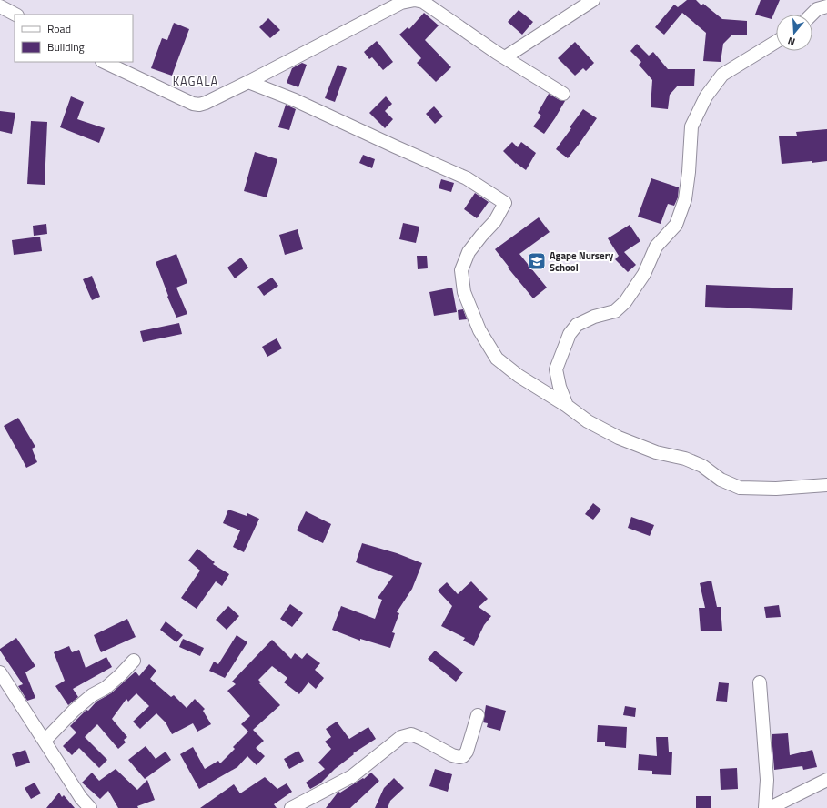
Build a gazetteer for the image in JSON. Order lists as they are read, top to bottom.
{
  "districts": ["KAGALA"],
  "places": {
    "school or university": ["Agape Nursery School"]
  },
  "legend": ["Road", "Building"],
  "north": "bottom"
}
